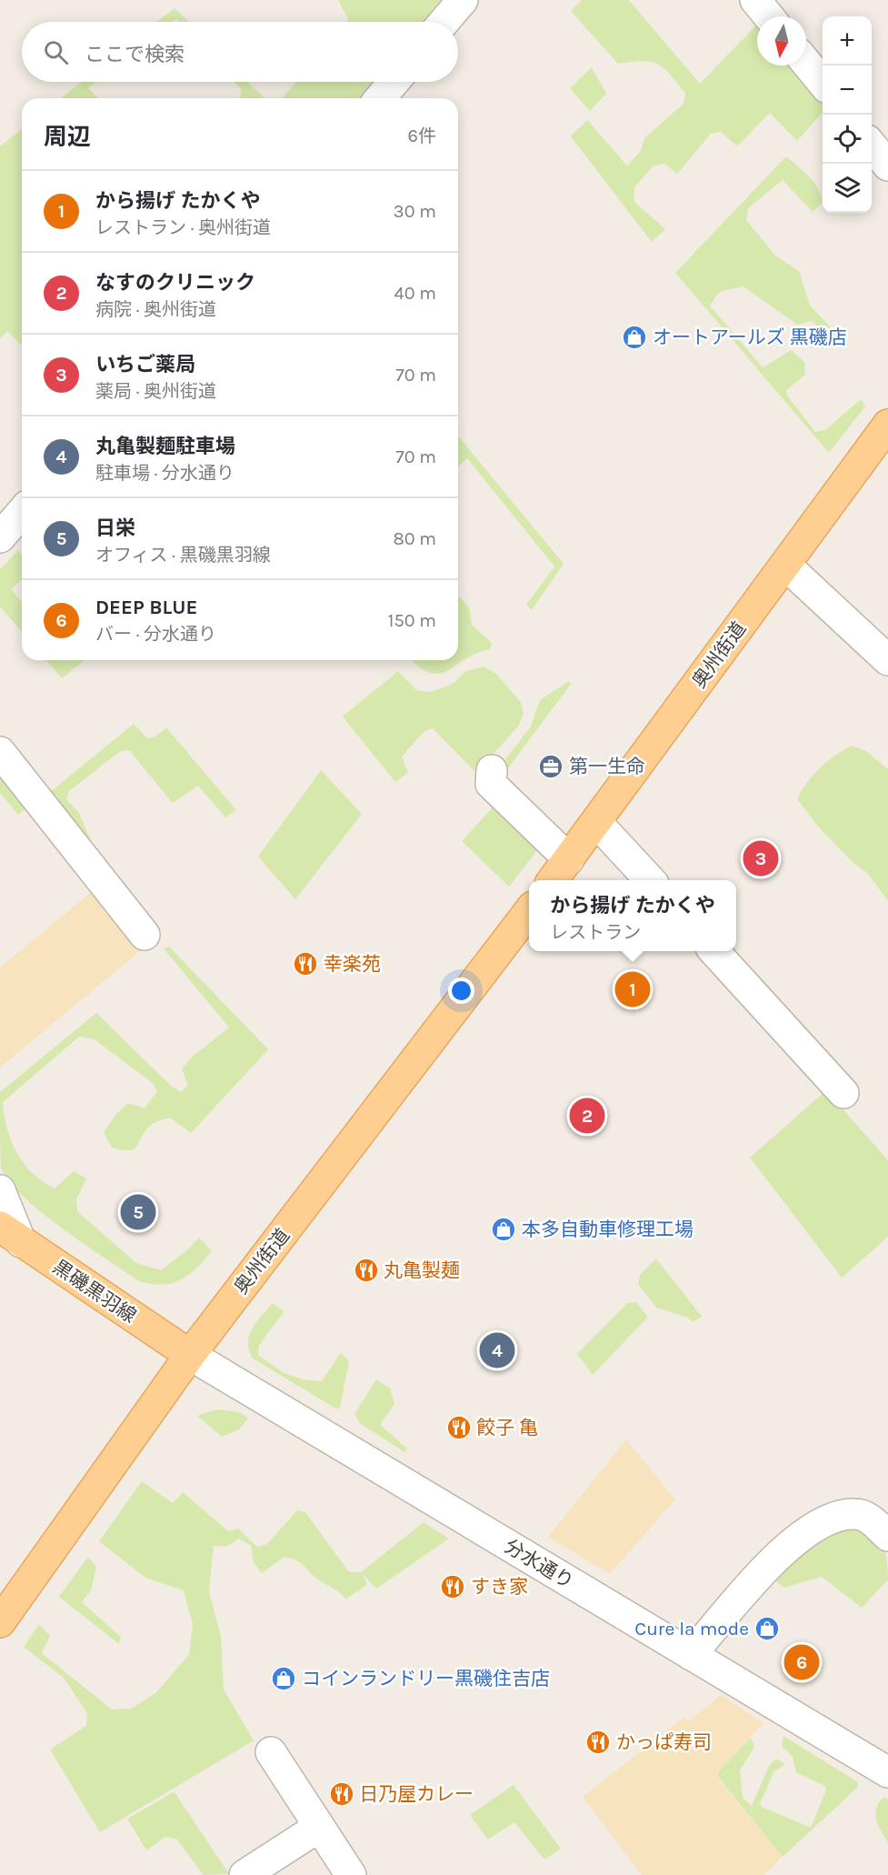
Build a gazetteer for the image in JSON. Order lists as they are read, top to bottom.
{
  "streets": {
    "main road": ["奥州街道", "黒磯黒羽線"],
    "street": ["分水通り"]
  },
  "crossings": [
    ["奥州街道", "黒磯黒羽線"],
    ["奥州街道", "分水通り"],
    ["黒磯黒羽線", "分水通り"]
  ],
  "places": {
    "shop": [
      "オートアールズ 黒磯店",
      "本多自動車修理工場",
      "Cure la mode",
      "コインランドリー黒磯住吉店"
    ],
    "office": ["第一生命"],
    "restaurant": [
      "幸楽苑",
      "丸亀製麺",
      "餃子 亀",
      "すき家",
      "かっぱ寿司",
      "日乃屋カレー"
    ]
  },
  "north": "bottom",
  "page": {
    "map_buttons": ["+", "−"],
    "search": "ここで検索",
    "heading": ["周辺", "6件"],
    "list": [
      {
        "mark": "1",
        "name": "から揚げ たかくや",
        "note": "レストラン · 奥州街道",
        "value": "30 m"
      },
      {
        "mark": "2",
        "name": "なすのクリニック",
        "note": "病院 · 奥州街道",
        "value": "40 m"
      },
      {
        "mark": "3",
        "name": "いちご薬局",
        "note": "薬局 · 奥州街道",
        "value": "70 m"
      },
      {
        "mark": "4",
        "name": "丸亀製麺駐車場",
        "note": "駐車場 · 分水通り",
        "value": "70 m"
      },
      {
        "mark": "5",
        "name": "日栄",
        "note": "オフィス · 黒磯黒羽線",
        "value": "80 m"
      },
      {
        "mark": "6",
        "name": "DEEP BLUE",
        "note": "バー · 分水通り",
        "value": "150 m"
      }
    ],
    "pins": [
      "3",
      "1",
      "2",
      "5",
      "4",
      "6"
    ],
    "popup": ["から揚げ たかくや", "レストラン"]
  }
}
